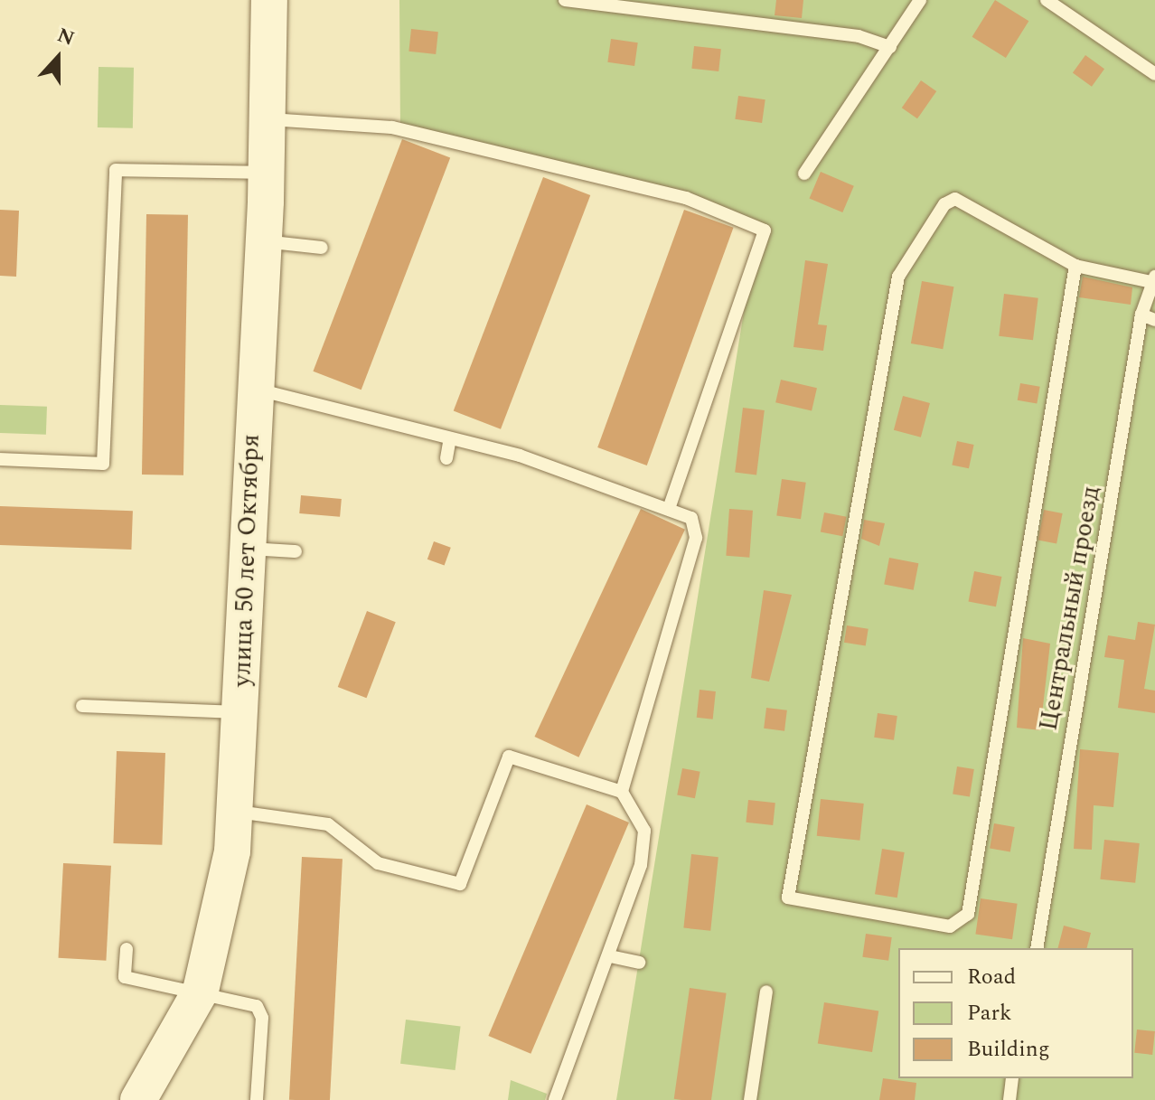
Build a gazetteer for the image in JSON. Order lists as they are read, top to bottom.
{
  "streets": {
    "street": ["улица 50 лет Октября"],
    "lane": ["Центральный проезд"]
  },
  "legend": ["Road", "Park", "Building"],
  "north": "top"
}
